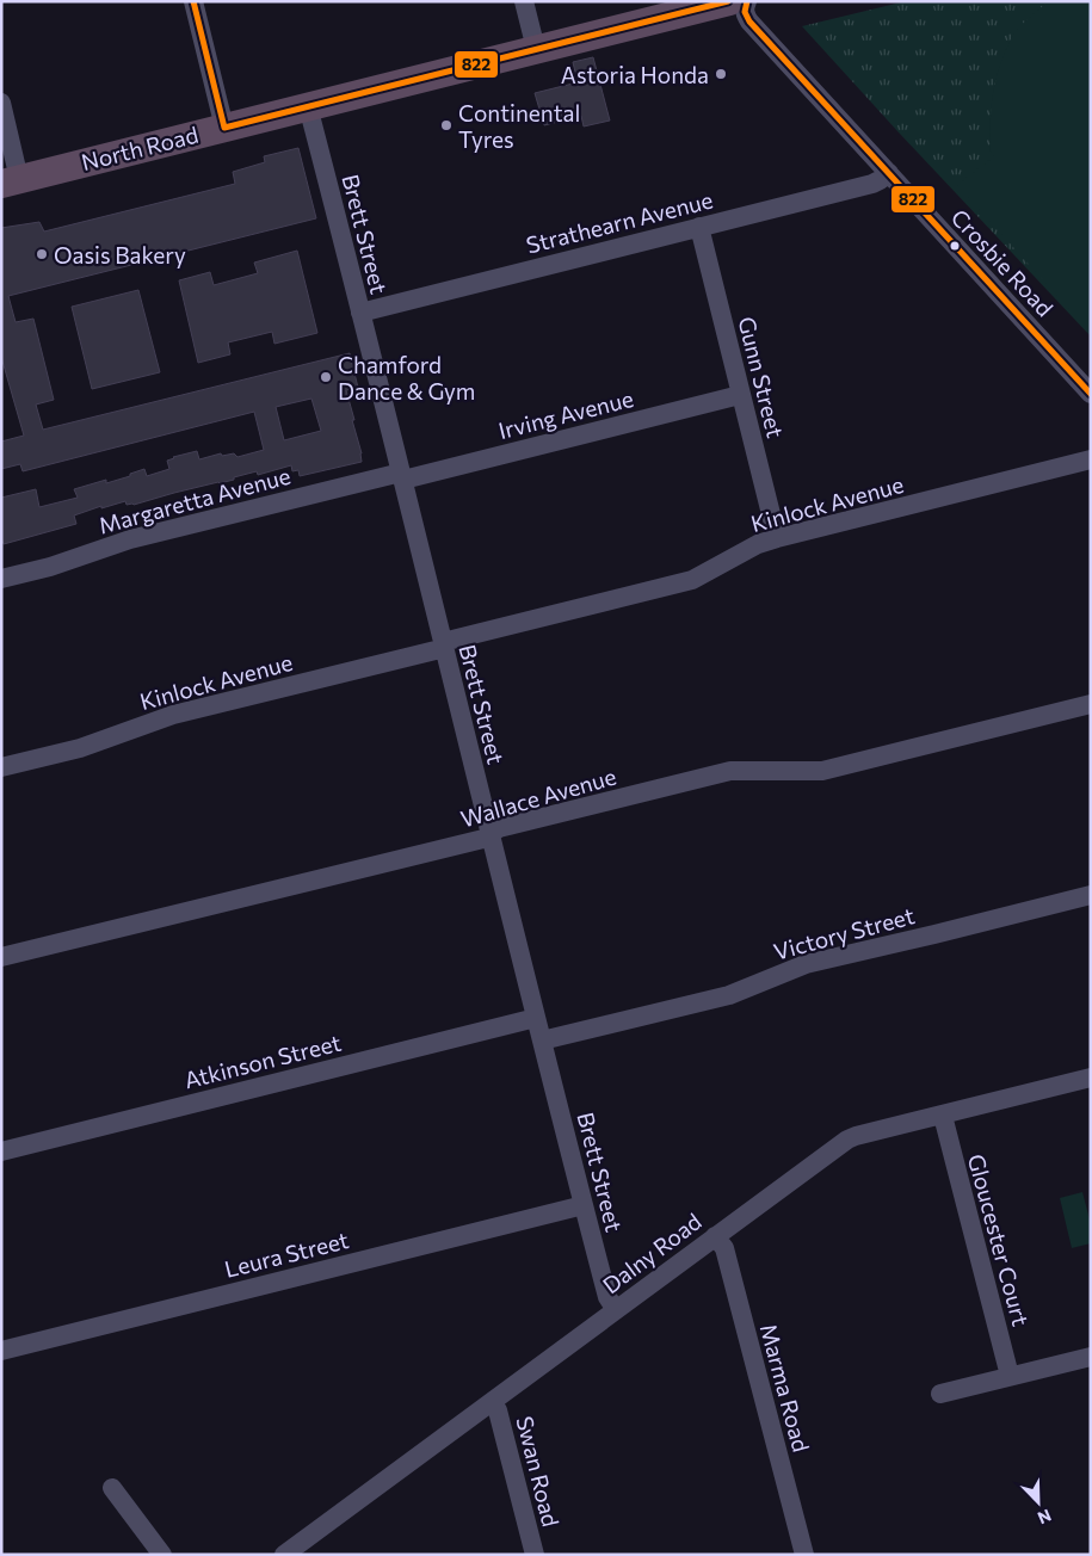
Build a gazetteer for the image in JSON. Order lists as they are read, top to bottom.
{
  "streets": {
    "highway": ["North Road"],
    "street": [
      "Strathearn Avenue",
      "Brett Street",
      "Crosbie Road",
      "Gunn Street",
      "Irving Avenue",
      "Margaretta Avenue",
      "Kinlock Avenue",
      "Wallace Avenue",
      "Victory Street",
      "Atkinson Street",
      "Gloucester Court",
      "Dalny Road",
      "Leura Street",
      "Marma Road",
      "Swan Road"
    ]
  },
  "crossings": [
    ["North Road", "Brett Street"],
    ["Strathearn Avenue", "Brett Street"],
    ["Strathearn Avenue", "Crosbie Road"],
    ["Strathearn Avenue", "Gunn Street"],
    ["Brett Street", "Irving Avenue"],
    ["Brett Street", "Margaretta Avenue"],
    ["Brett Street", "Kinlock Avenue"],
    ["Brett Street", "Wallace Avenue"],
    ["Brett Street", "Victory Street"],
    ["Brett Street", "Atkinson Street"],
    ["Brett Street", "Dalny Road"],
    ["Brett Street", "Leura Street"],
    ["Gunn Street", "Irving Avenue"],
    ["Gunn Street", "Kinlock Avenue"],
    ["Irving Avenue", "Margaretta Avenue"],
    ["Gloucester Court", "Dalny Road"],
    ["Dalny Road", "Marma Road"],
    ["Dalny Road", "Swan Road"]
  ],
  "places": [
    "Astoria Honda",
    "Continental Tyres",
    "Oasis Bakery",
    "Chamford Dance & Gym"
  ],
  "lines": ["transit line 822"],
  "north": "bottom right"
}
